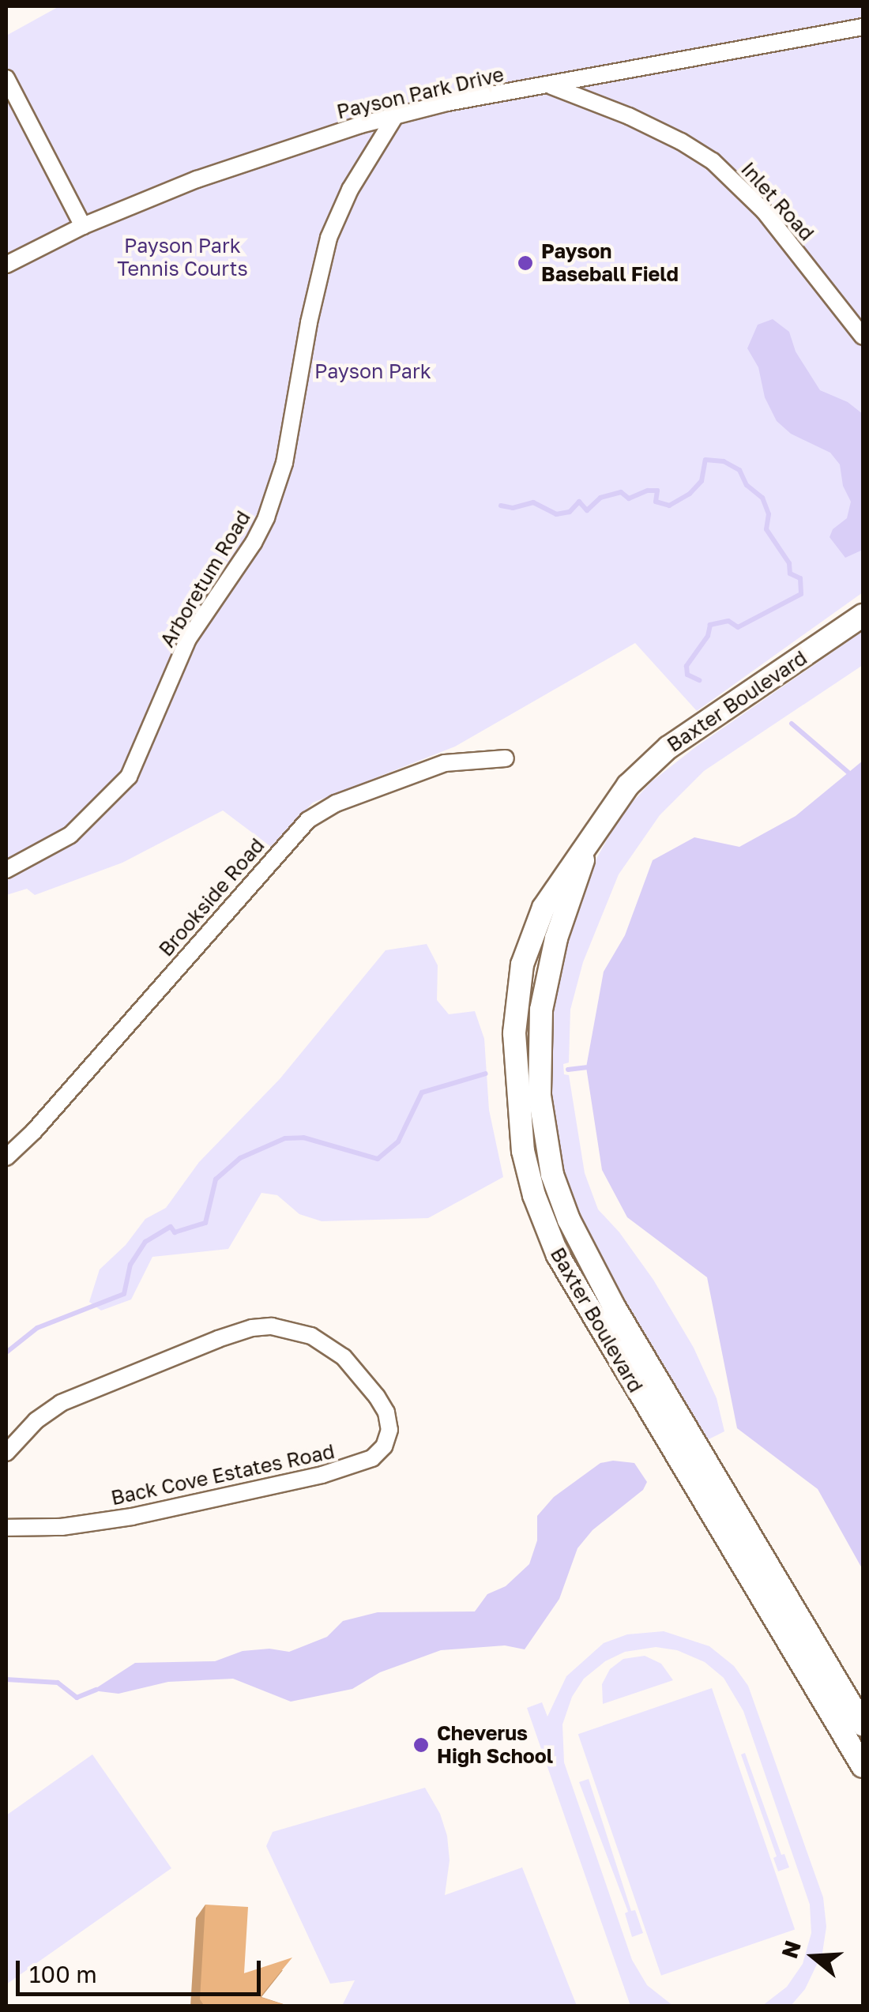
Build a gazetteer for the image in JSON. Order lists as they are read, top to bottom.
{
  "streets": {
    "street": [
      "Payson Park Drive",
      "Inlet Road",
      "Arboretum Road",
      "Baxter Boulevard",
      "Brookside Road",
      "Back Cove Estates Road"
    ]
  },
  "crossings": [
    ["Payson Park Drive", "Inlet Road"],
    ["Payson Park Drive", "Arboretum Road"]
  ],
  "parks": ["Payson Park Tennis Courts", "Payson Park"],
  "places": ["Payson Baseball Field", "Cheverus High School"],
  "scale_bar": "100 m",
  "north": "left"
}
